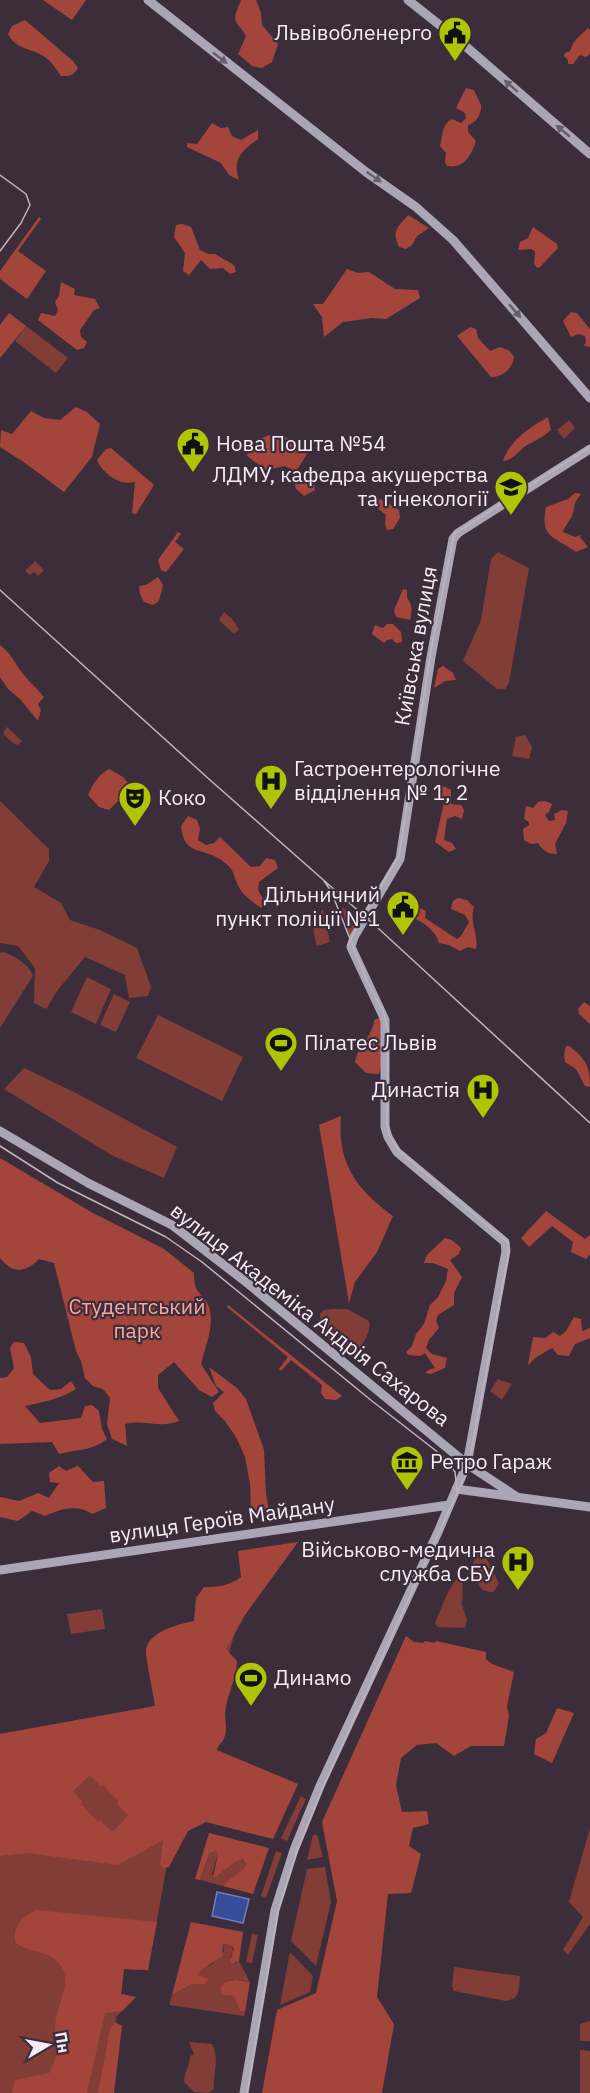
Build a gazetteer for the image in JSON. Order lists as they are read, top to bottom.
{
  "streets": {
    "main road": ["Київська вулиця", "вулиця Академіка Андрія Сахарова", "вулиця Героїв Майдану"]
  },
  "crossings": [
    ["Київська вулиця", "вулиця Академіка Андрія Сахарова"]
  ],
  "parks": ["Студентський парк"],
  "places": {
    "public building": ["Львівобленерго", "Нова Пошта №54", "Дільничний пункт поліції №1"],
    "school or university": ["ЛДМУ, кафедра акушерства та гінекології"],
    "hospital": ["Гастроентерологічне відділення № 1, 2", "Династія", "Військово-медична служба СБУ"],
    "theatre": ["Коко"],
    "sports": ["Пілатес Львів", "Динамо"],
    "museum": ["Ретро Гараж"]
  },
  "north": "right"
}
